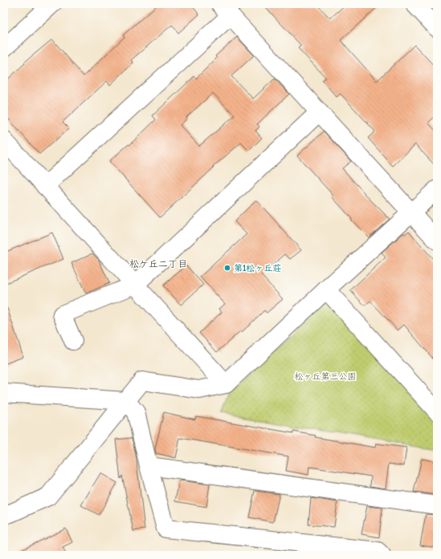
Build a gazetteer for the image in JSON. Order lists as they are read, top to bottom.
{
  "districts": ["松ケ丘二丁目"],
  "parks": ["松ヶ丘第三公園"],
  "places": ["第1松ヶ丘荘"]
}
